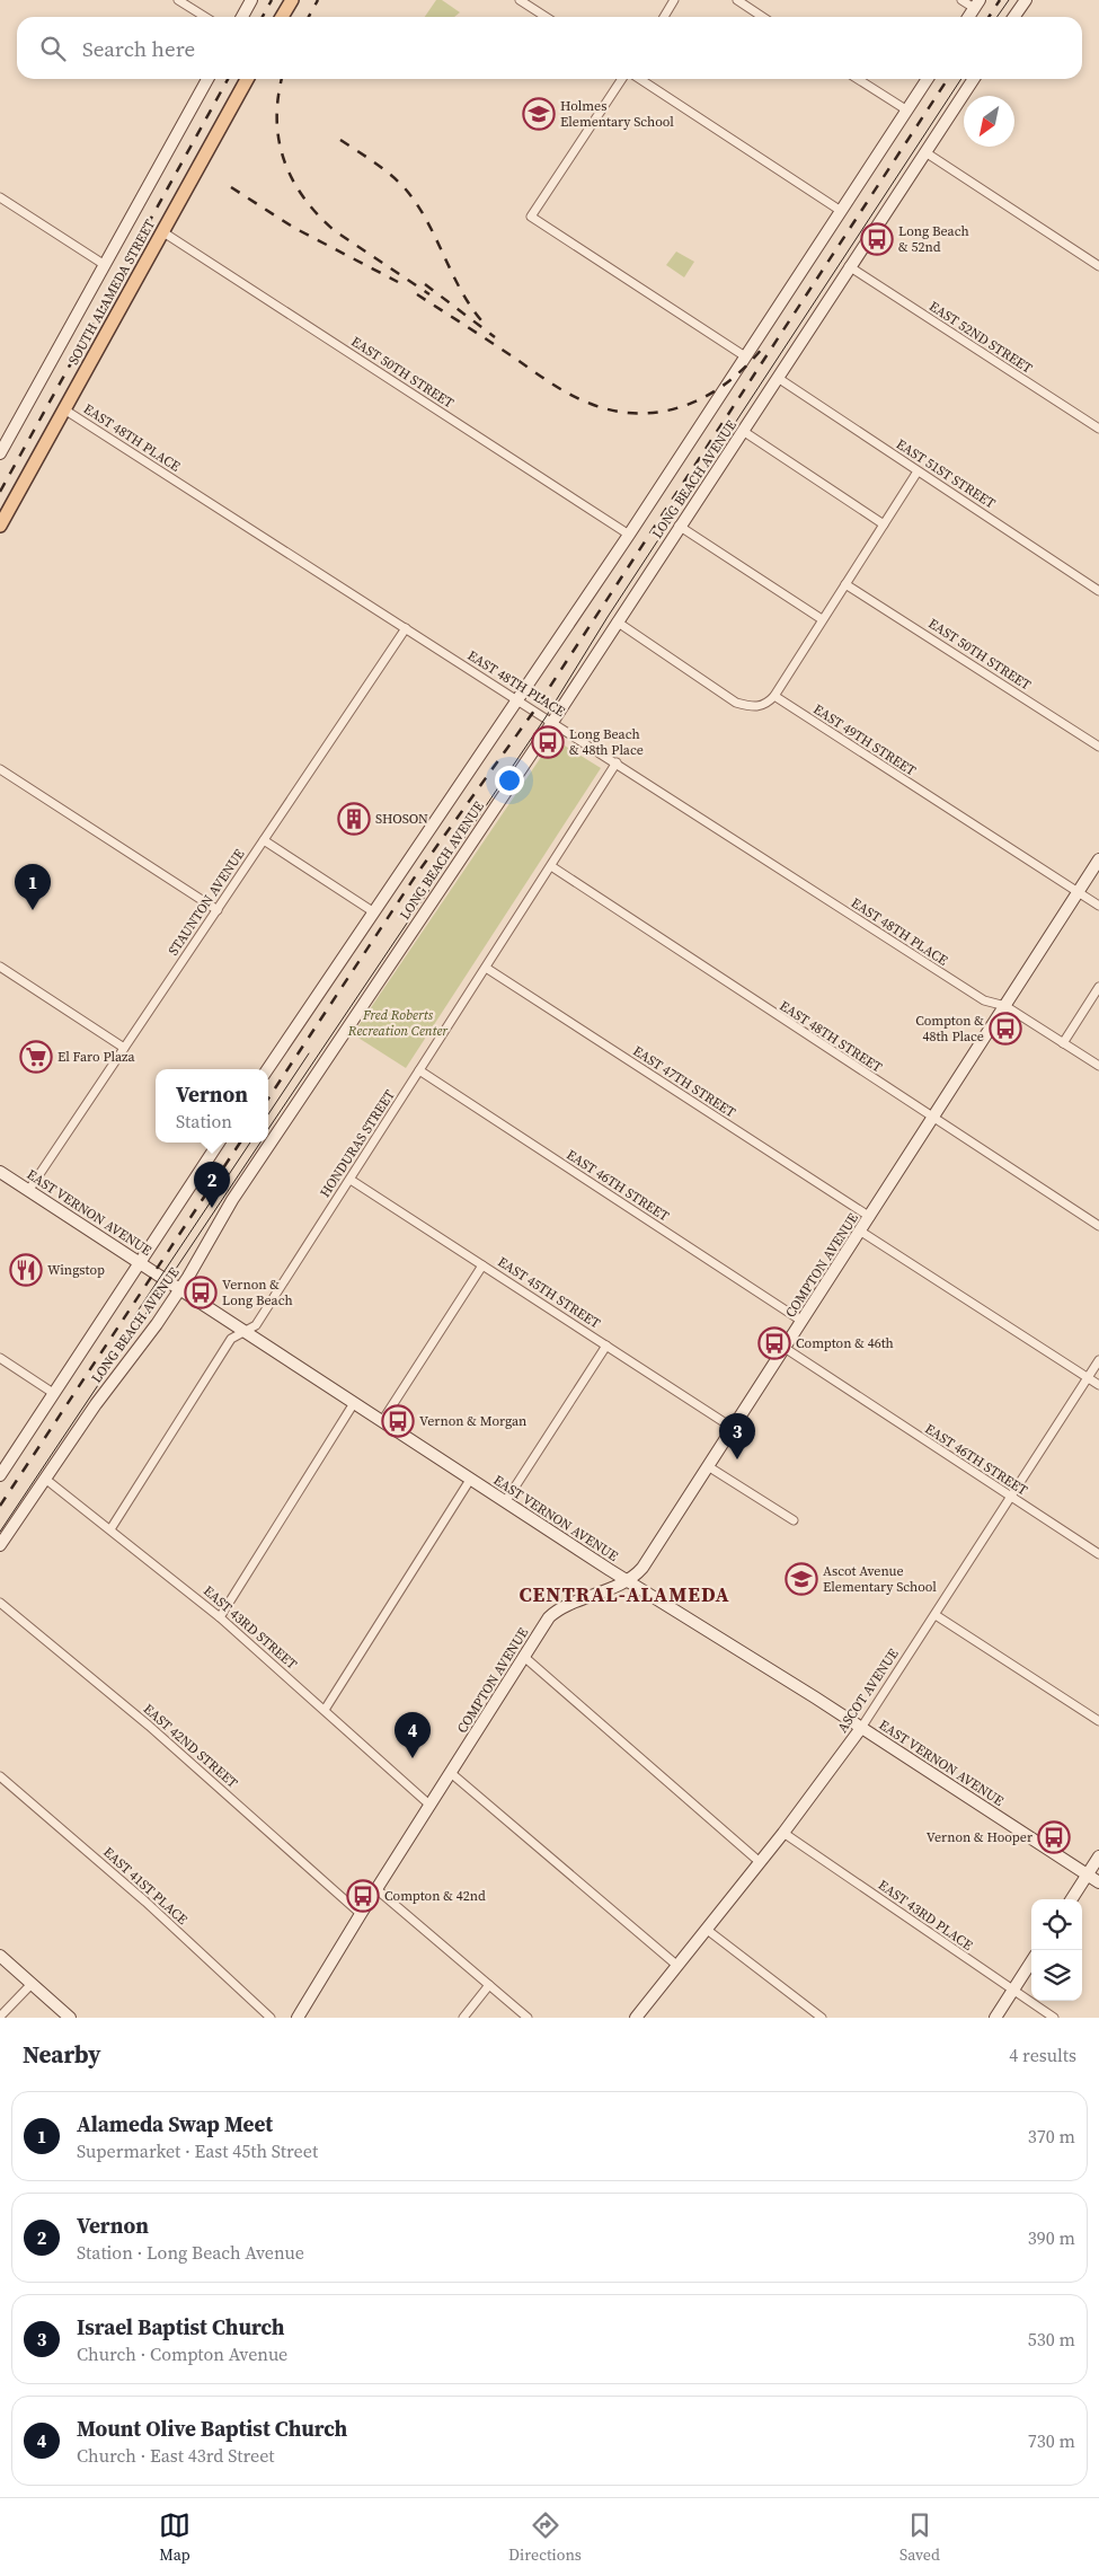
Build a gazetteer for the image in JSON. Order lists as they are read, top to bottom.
{
  "streets": {
    "main road": ["SOUTH ALAMEDA STREET"],
    "street": [
      "EAST 52ND STREET",
      "EAST 50TH STREET",
      "EAST 48TH PLACE",
      "EAST 51ST STREET",
      "LONG BEACH AVENUE",
      "EAST 49TH STREET",
      "STAUNTON AVENUE",
      "EAST 48TH STREET",
      "EAST 47TH STREET",
      "HONDURAS STREET",
      "EAST 46TH STREET",
      "EAST VERNON AVENUE",
      "COMPTON AVENUE",
      "EAST 45TH STREET",
      "EAST 43RD STREET",
      "ASCOT AVENUE",
      "EAST 42ND STREET",
      "EAST 41ST PLACE",
      "EAST 43RD PLACE"
    ]
  },
  "crossings": [
    ["SOUTH ALAMEDA STREET", "EAST 50TH STREET"],
    ["SOUTH ALAMEDA STREET", "EAST 48TH PLACE"],
    ["EAST 52ND STREET", "LONG BEACH AVENUE"],
    ["EAST 50TH STREET", "LONG BEACH AVENUE"],
    ["EAST 48TH PLACE", "LONG BEACH AVENUE"],
    ["EAST 48TH PLACE", "STAUNTON AVENUE"],
    ["EAST 48TH PLACE", "HONDURAS STREET"],
    ["EAST 48TH PLACE", "COMPTON AVENUE"],
    ["EAST 51ST STREET", "LONG BEACH AVENUE"],
    ["LONG BEACH AVENUE", "EAST VERNON AVENUE"],
    ["LONG BEACH AVENUE", "EAST 43RD STREET"],
    ["EAST 49TH STREET", "COMPTON AVENUE"],
    ["STAUNTON AVENUE", "EAST VERNON AVENUE"],
    ["EAST 48TH STREET", "HONDURAS STREET"],
    ["EAST 48TH STREET", "COMPTON AVENUE"],
    ["EAST 47TH STREET", "HONDURAS STREET"],
    ["EAST 47TH STREET", "COMPTON AVENUE"],
    ["HONDURAS STREET", "EAST 46TH STREET"],
    ["HONDURAS STREET", "EAST VERNON AVENUE"],
    ["HONDURAS STREET", "EAST 45TH STREET"],
    ["HONDURAS STREET", "EAST 43RD STREET"],
    ["EAST 46TH STREET", "COMPTON AVENUE"],
    ["EAST 46TH STREET", "ASCOT AVENUE"],
    ["EAST VERNON AVENUE", "COMPTON AVENUE"],
    ["EAST VERNON AVENUE", "ASCOT AVENUE"],
    ["COMPTON AVENUE", "EAST 45TH STREET"],
    ["COMPTON AVENUE", "EAST 43RD STREET"],
    ["COMPTON AVENUE", "EAST 42ND STREET"],
    ["ASCOT AVENUE", "EAST 43RD PLACE"]
  ],
  "districts": ["CENTRAL-ALAMEDA"],
  "parks": ["Fred Roberts Recreation Center"],
  "places": {
    "school or university": ["Holmes Elementary School", "Ascot Avenue Elementary School"],
    "bus stop": [
      "Long Beach & 52nd",
      "Long Beach & 48th Place",
      "Compton & 48th Place",
      "Vernon & Long Beach",
      "Compton & 46th",
      "Vernon & Morgan",
      "Vernon & Hooper",
      "Compton & 42nd"
    ],
    "building": ["SHOSON"],
    "supermarket": ["El Faro Plaza"],
    "restaurant": ["Wingstop"]
  },
  "north": "bottom left",
  "page": {
    "search": "Search here",
    "pins": [
      "1",
      "2",
      "3",
      "4"
    ],
    "popup": ["Vernon", "Station"],
    "heading": ["Nearby", "4 results"],
    "list": [
      {
        "mark": "1",
        "name": "Alameda Swap Meet",
        "note": "Supermarket · East 45th Street",
        "value": "370 m"
      },
      {
        "mark": "2",
        "name": "Vernon",
        "note": "Station · Long Beach Avenue",
        "value": "390 m"
      },
      {
        "mark": "3",
        "name": "Israel Baptist Church",
        "note": "Church · Compton Avenue",
        "value": "530 m"
      },
      {
        "mark": "4",
        "name": "Mount Olive Baptist Church",
        "note": "Church · East 43rd Street",
        "value": "730 m"
      }
    ],
    "nav": ["Map", "Directions", "Saved"]
  }
}
